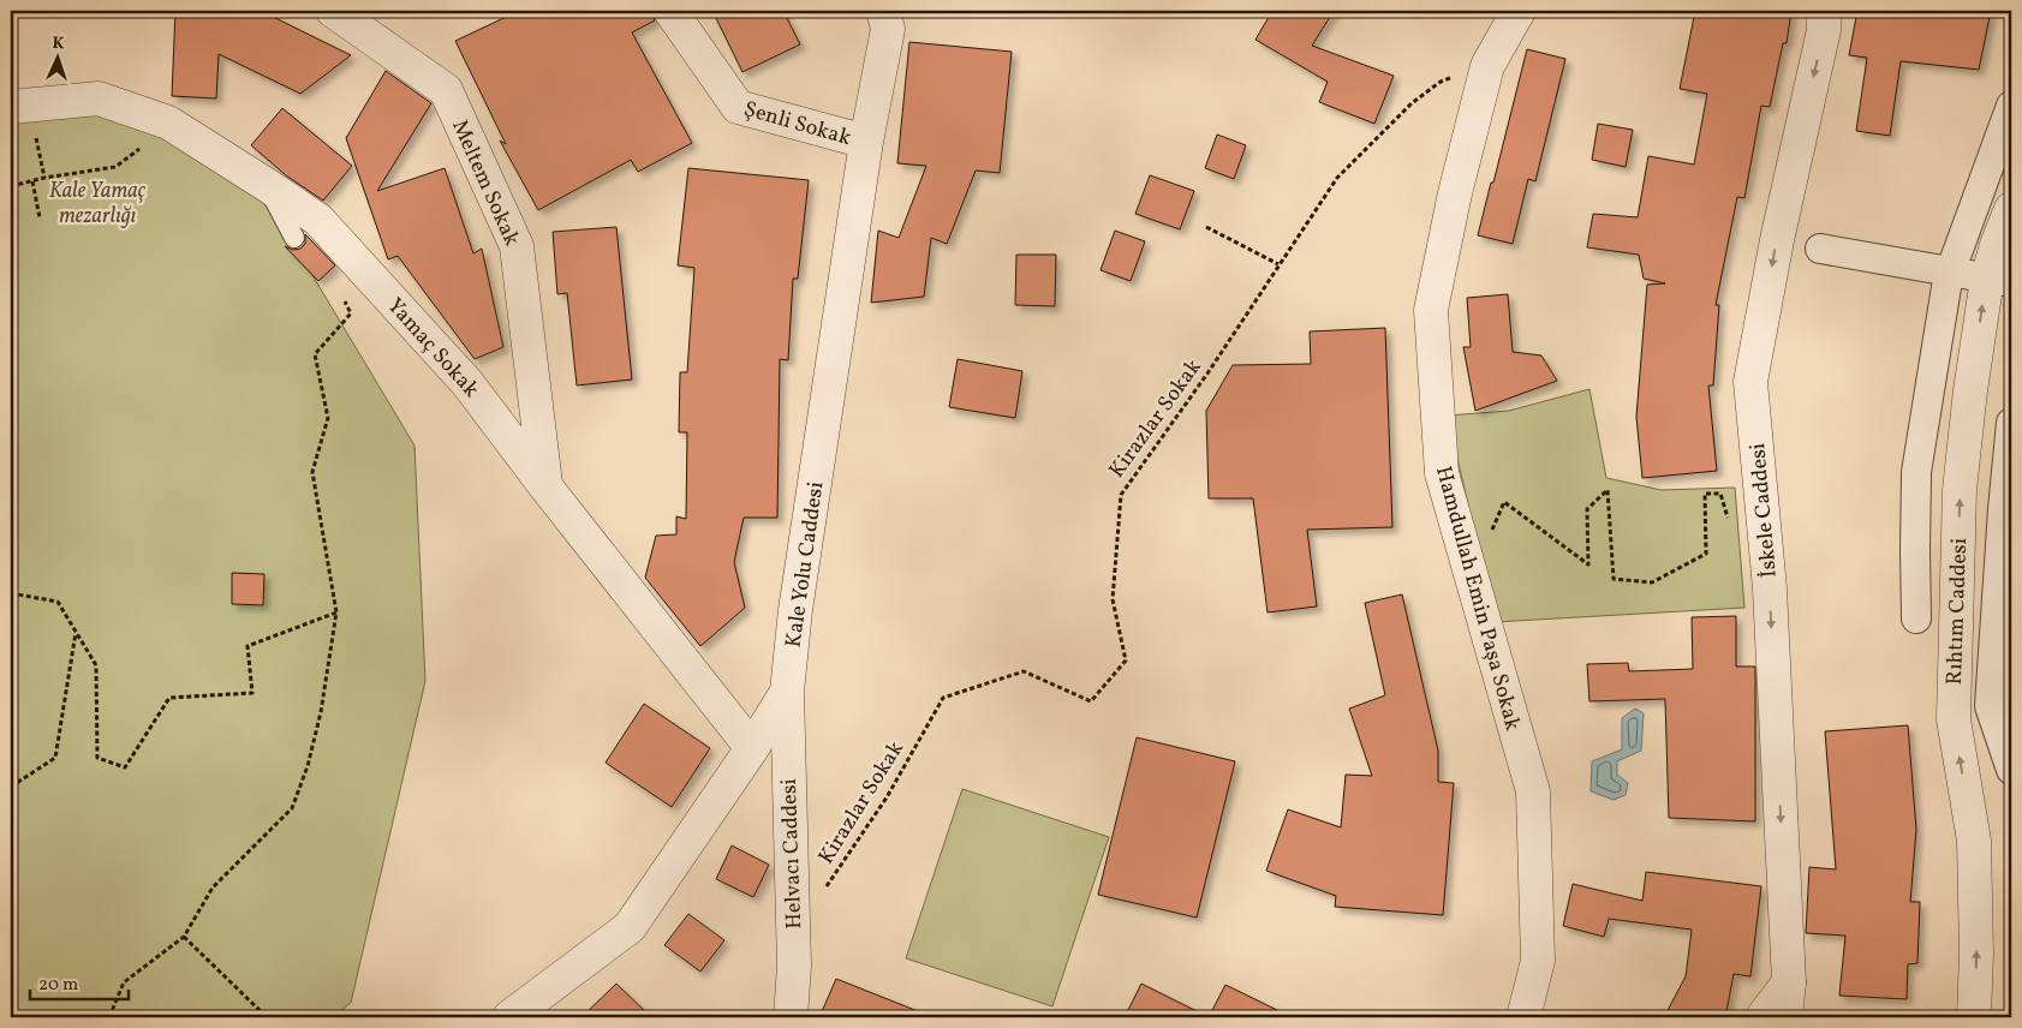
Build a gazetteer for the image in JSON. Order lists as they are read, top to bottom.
{
  "streets": {
    "street": [
      "Şenli Sokak",
      "Meltem Sokak",
      "Yamaç Sokak",
      "İskele Caddesi",
      "Kale Yolu Caddesi",
      "Hamdullah Emin Paşa Sokak",
      "Rıhtım Caddesi",
      "Helvacı Caddesi"
    ],
    "path": ["Kirazlar Sokak"]
  },
  "crossings": [
    ["Şenli Sokak", "Kale Yolu Caddesi"],
    ["Meltem Sokak", "Yamaç Sokak"],
    ["Yamaç Sokak", "Kale Yolu Caddesi"],
    ["Kirazlar Sokak", "Hamdullah Emin Paşa Sokak"],
    ["Kale Yolu Caddesi", "Helvacı Caddesi"]
  ],
  "parks": ["Kale Yamaç mezarlığı"],
  "scale_bar": "20 m",
  "north": "top"
}
